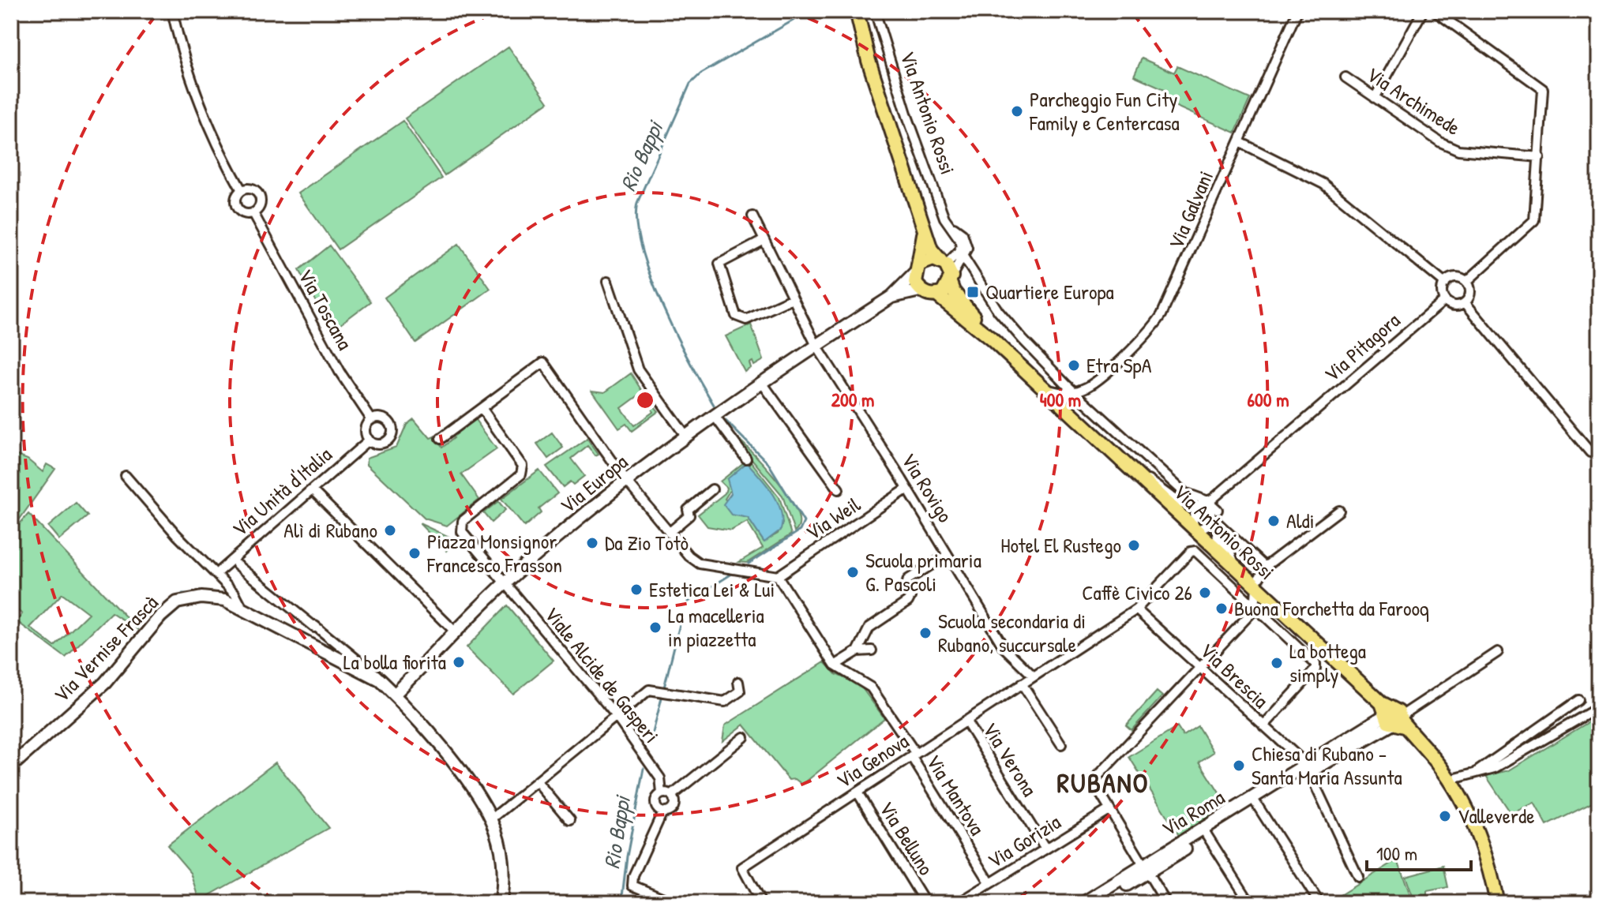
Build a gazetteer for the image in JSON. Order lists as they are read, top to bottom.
{
  "streets": {
    "main road": ["Via Antonio Rossi"],
    "street": [
      "Via Archimede",
      "Via Galvani",
      "Via Toscana",
      "Via Pitagora",
      "Via Europa",
      "Via Rovigo",
      "Via Unità d'Italia",
      "Via Weil",
      "Via Vernise Frascà",
      "Viale Alcide de Gasperi",
      "Via Brescia",
      "Via Verona",
      "Via Genova",
      "Via Mantova",
      "Via Roma",
      "Via Belluno",
      "Via Gorizia"
    ]
  },
  "crossings": [
    ["Via Antonio Rossi", "Via Galvani"],
    ["Via Antonio Rossi", "Via Pitagora"],
    ["Via Antonio Rossi", "Via Europa"],
    ["Via Antonio Rossi", "Via Brescia"],
    ["Via Antonio Rossi", "Via Genova"],
    ["Via Antonio Rossi", "Via Roma"],
    ["Via Toscana", "Via Unità d'Italia"],
    ["Via Europa", "Via Rovigo"],
    ["Via Europa", "Via Vernise Frascà"],
    ["Via Europa", "Viale Alcide de Gasperi"],
    ["Via Rovigo", "Via Weil"],
    ["Via Rovigo", "Via Genova"],
    ["Via Brescia", "Via Genova"],
    ["Via Brescia", "Via Roma"],
    ["Via Verona", "Via Genova"],
    ["Via Verona", "Via Gorizia"],
    ["Via Genova", "Via Mantova"],
    ["Via Genova", "Via Belluno"],
    ["Via Mantova", "Via Gorizia"]
  ],
  "districts": ["RUBANO"],
  "water": ["Rio Bappi"],
  "places": {
    "other": [
      "Parcheggio Fun City Family e Centercasa",
      "Etra SpA",
      "Aldi",
      "Alì di Rubano",
      "Da Zio Totò",
      "Hotel El Rustego",
      "Piazza Monsignor Francesco Frasson",
      "Scuola primaria G. Pascoli",
      "Estetica Lei & Lui",
      "Caffè Civico 26",
      "Buona Forchetta da Farooq",
      "La macelleria in piazzetta",
      "Scuola secondaria di Rubano, succursale",
      "La bolla fiorita",
      "La bottega simply",
      "Chiesa di Rubano - Santa Maria Assunta",
      "Valleverde"
    ],
    "transit": ["Quartiere Europa"]
  },
  "scale_bar": "100 m",
  "rings": ["200 m", "400 m", "600 m"]
}
